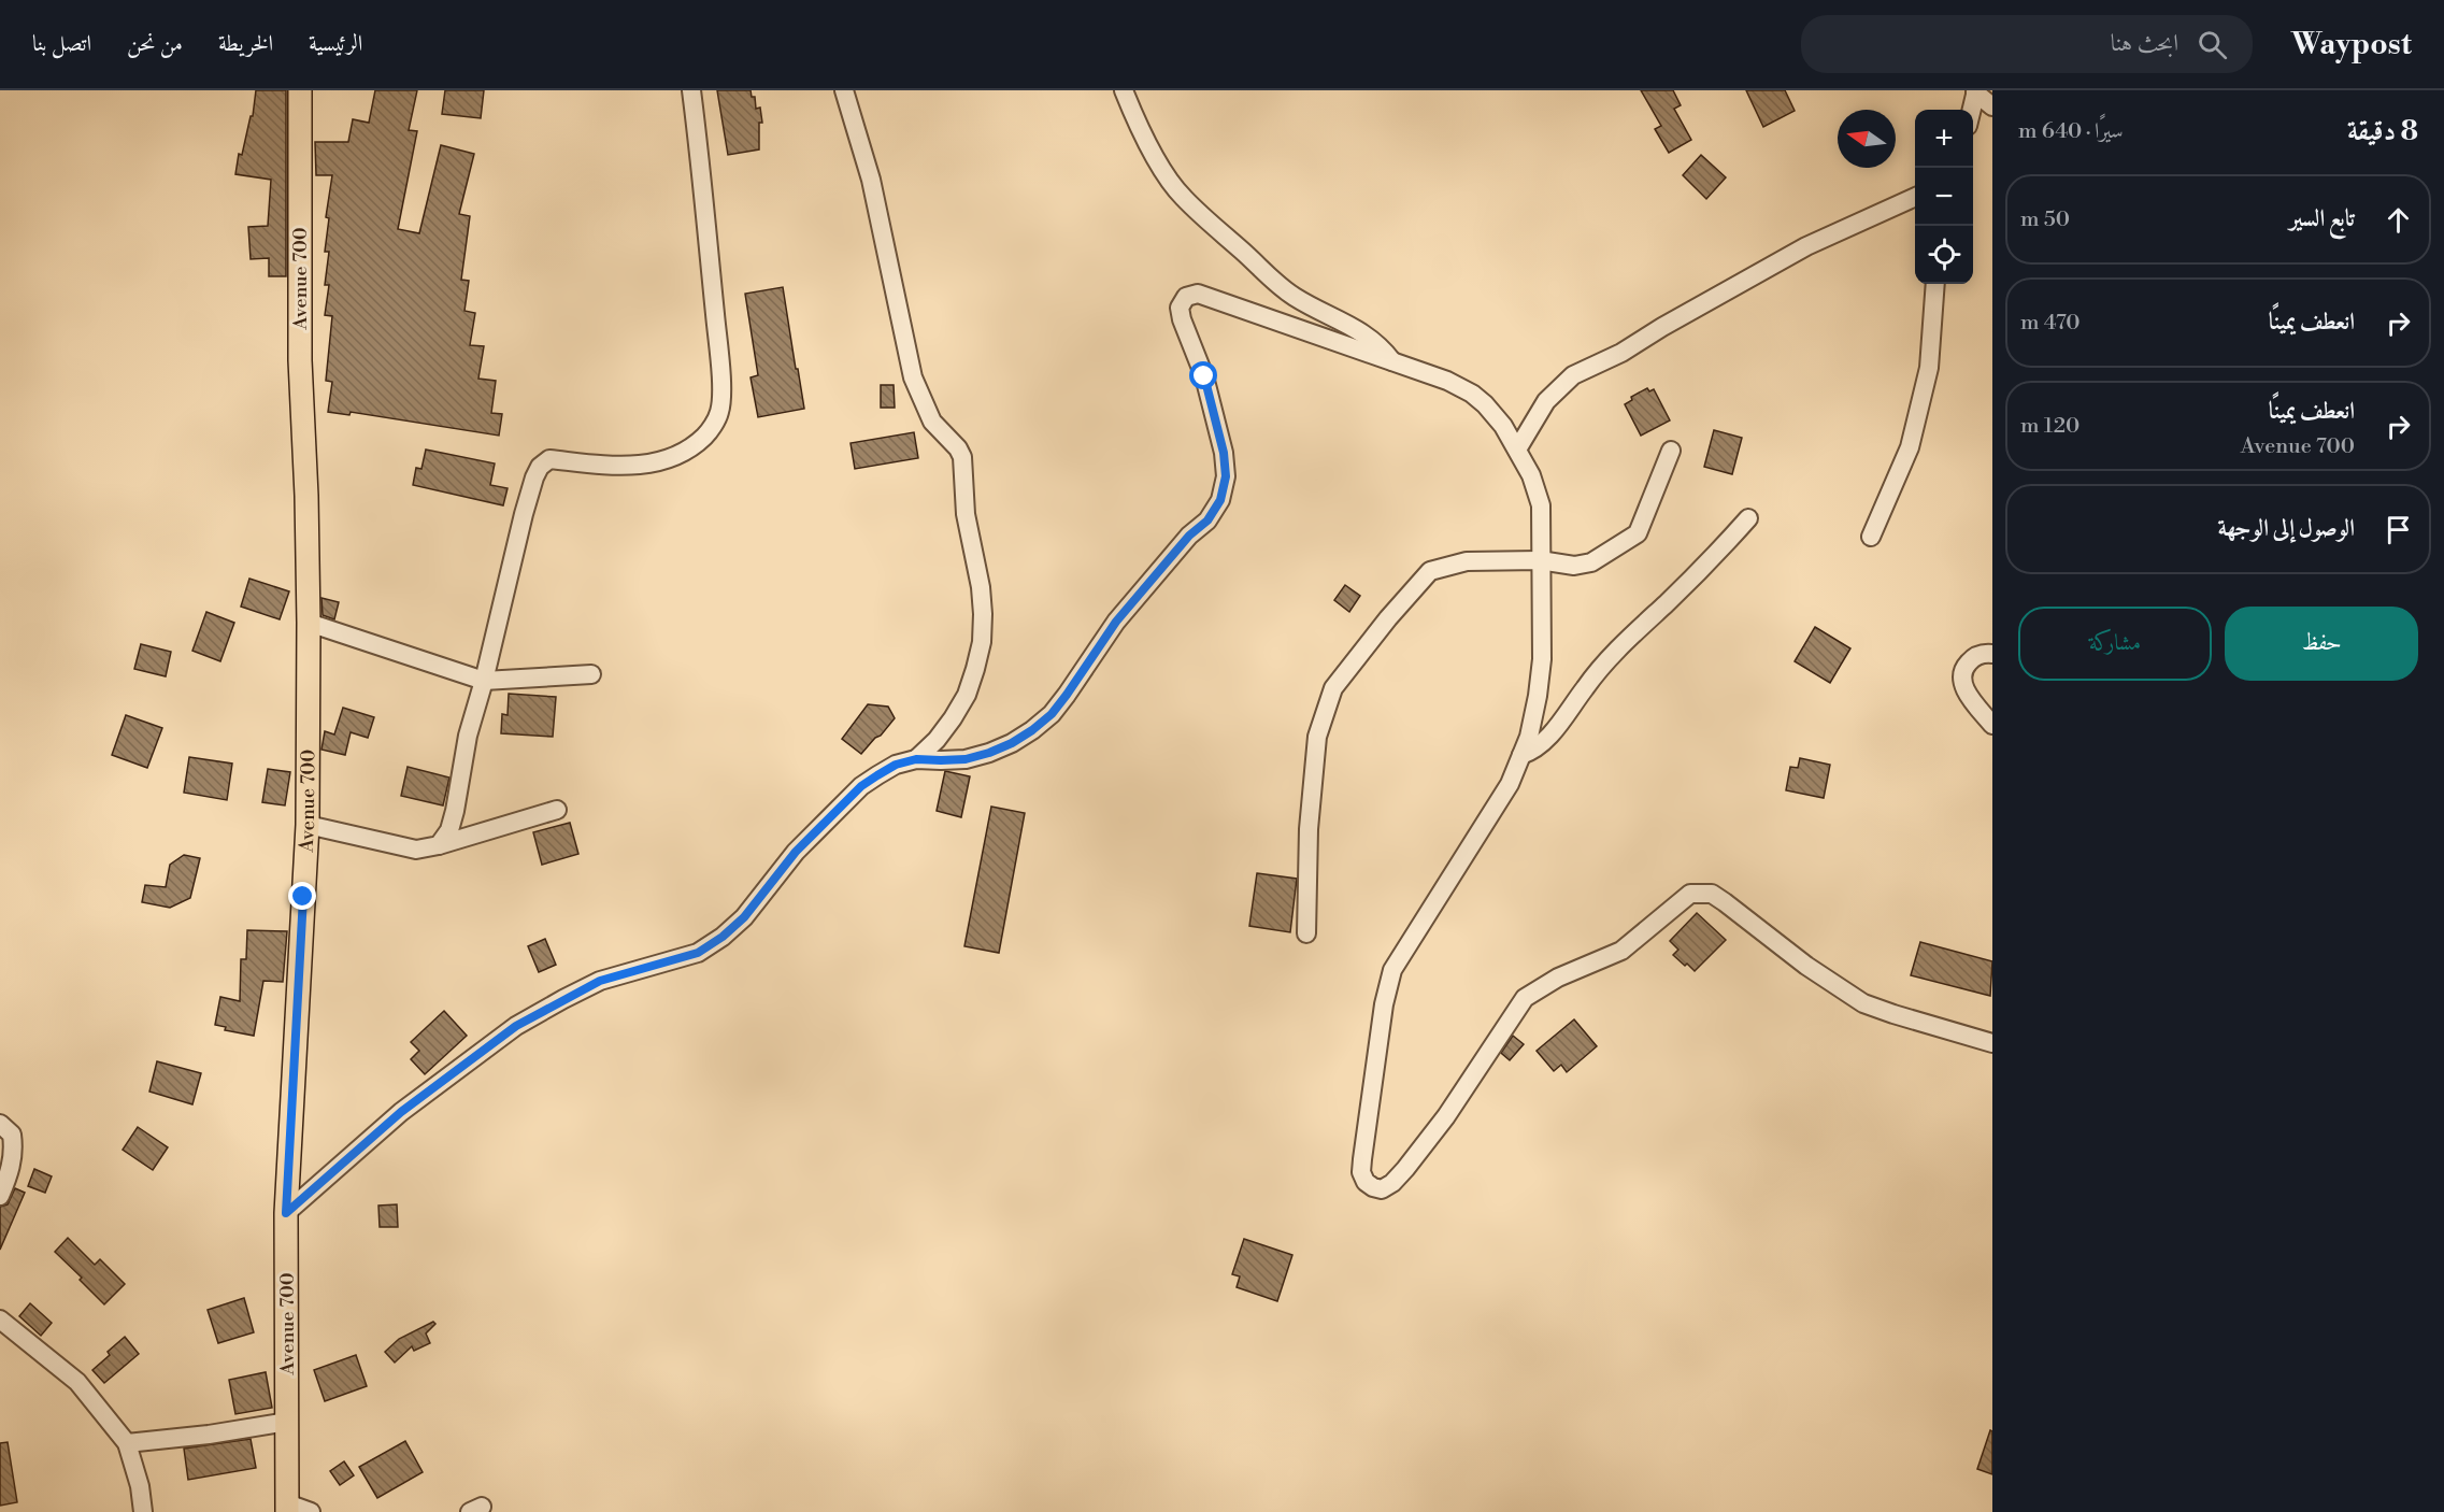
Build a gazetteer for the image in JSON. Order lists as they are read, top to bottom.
{
  "streets": {
    "main road": ["Avenue 700"]
  },
  "north": "left",
  "page": {
    "header": "Waypost",
    "search": "ابحث هنا",
    "nav": [
      "الرئيسية",
      "الخريطة",
      "من نحن",
      "اتصل بنا"
    ],
    "heading": ["8 دقيقة", "سيرًا · 640 m"],
    "map_buttons": ["+", "−"],
    "list": [
      ["تابع السير", "50 m"],
      ["انعطف يمينًا", "470 m"],
      ["انعطف يمينًا", "Avenue 700", "120 m"],
      "الوصول إلى الوجهة"
    ],
    "buttons": ["حفظ", "مشاركة"]
  }
}
